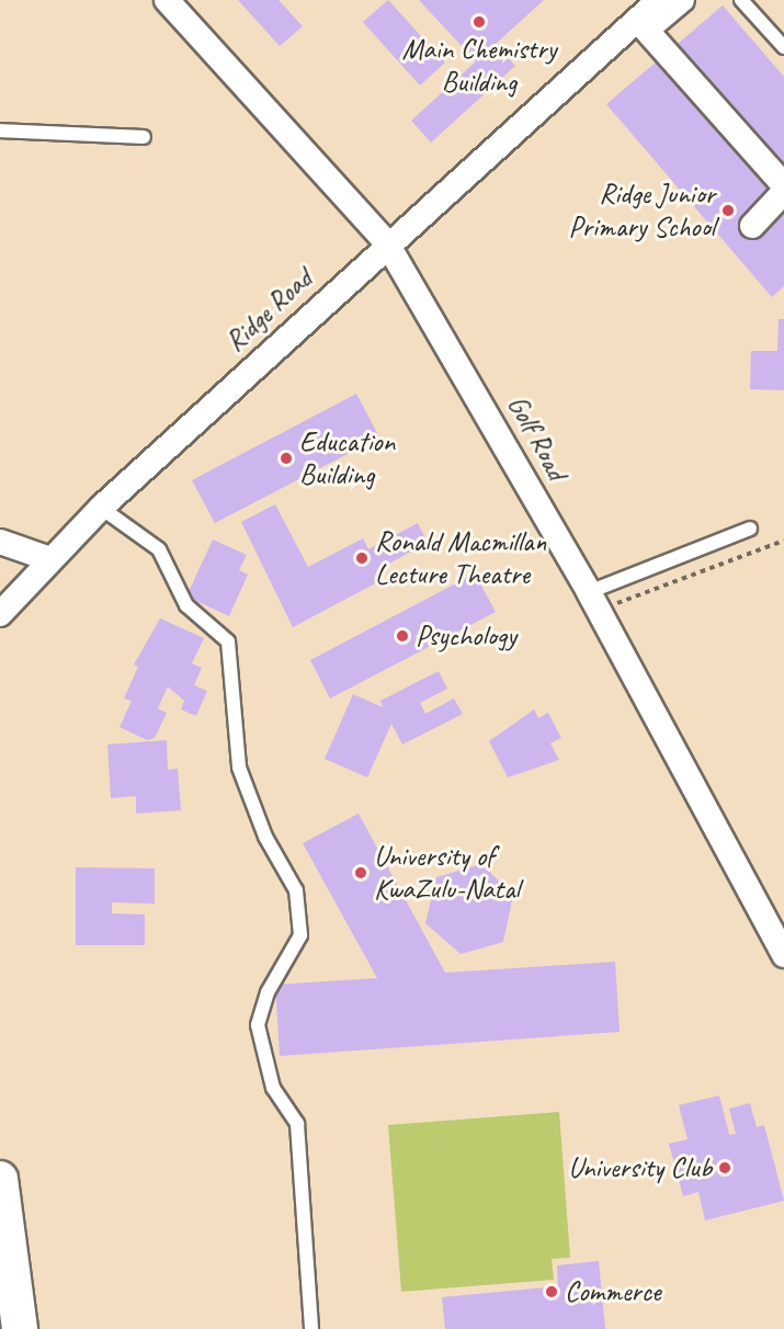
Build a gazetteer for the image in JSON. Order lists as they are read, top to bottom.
{
  "streets": {
    "street": ["Ridge Road", "Golf Road"]
  },
  "crossings": [
    ["Ridge Road", "Golf Road"]
  ],
  "places": [
    "Main Chemistry Building",
    "Ridge Junior Primary School",
    "Education Building",
    "Ronald Macmillan Lecture Theatre",
    "Psychology",
    "University of KwaZulu-Natal",
    "University Club",
    "Commerce"
  ]
}
